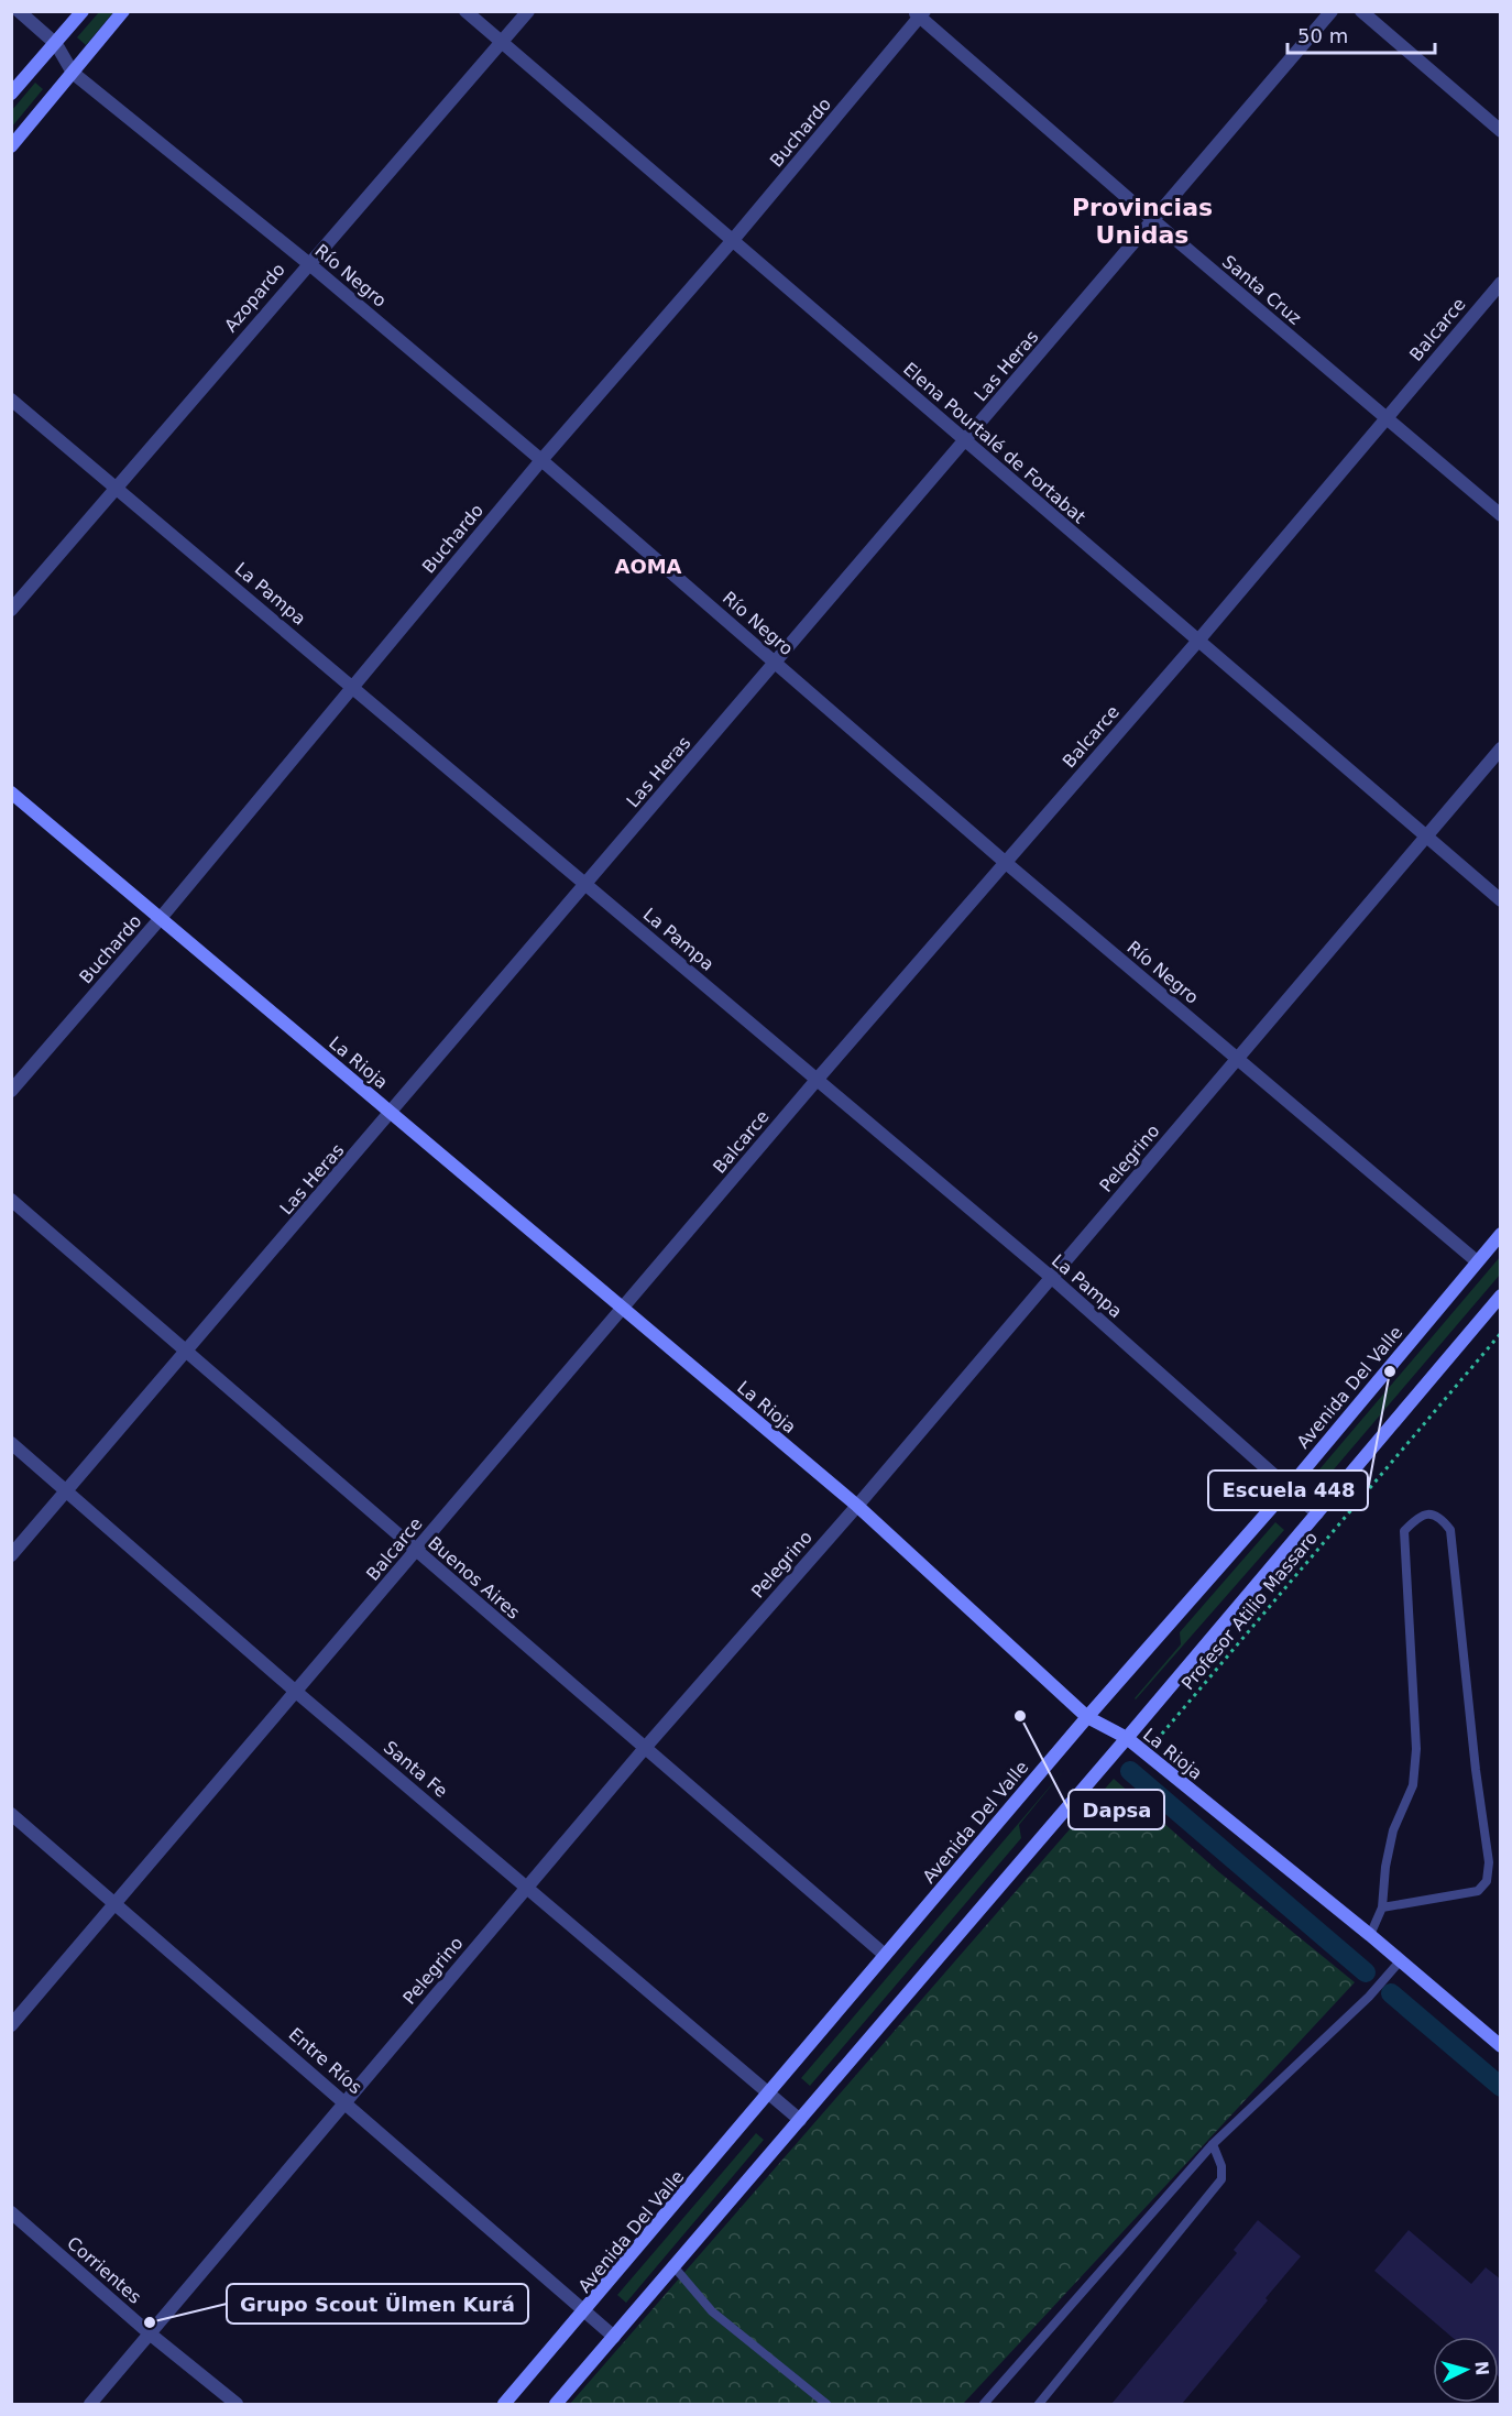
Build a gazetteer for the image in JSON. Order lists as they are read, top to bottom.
{
  "streets": {
    "main road": ["La Rioja", "Avenida Del Valle"],
    "street": [
      "Buchardo",
      "Río Negro",
      "Santa Cruz",
      "Azopardo",
      "Balcarce",
      "Las Heras",
      "Elena Pourtalé de Fortabat",
      "La Pampa",
      "Pelegrino",
      "Buenos Aires",
      "Santa Fe",
      "Entre Ríos",
      "Corrientes"
    ],
    "path": ["Profesor Atilio Massaro"]
  },
  "crossings": [
    ["Buchardo", "Río Negro"],
    ["Buchardo", "Santa Cruz"],
    ["Buchardo", "Elena Pourtalé de Fortabat"],
    ["Buchardo", "La Pampa"],
    ["Buchardo", "La Rioja"],
    ["Río Negro", "Azopardo"],
    ["Río Negro", "Balcarce"],
    ["Río Negro", "Las Heras"],
    ["Río Negro", "Pelegrino"],
    ["Río Negro", "Avenida Del Valle"],
    ["Santa Cruz", "Balcarce"],
    ["Santa Cruz", "Las Heras"],
    ["Azopardo", "Elena Pourtalé de Fortabat"],
    ["Azopardo", "La Pampa"],
    ["Balcarce", "Elena Pourtalé de Fortabat"],
    ["Balcarce", "La Pampa"],
    ["Balcarce", "La Rioja"],
    ["Balcarce", "Buenos Aires"],
    ["Balcarce", "Santa Fe"],
    ["Balcarce", "Entre Ríos"],
    ["Las Heras", "Elena Pourtalé de Fortabat"],
    ["Las Heras", "La Pampa"],
    ["Las Heras", "La Rioja"],
    ["Las Heras", "Buenos Aires"],
    ["Las Heras", "Santa Fe"],
    ["Elena Pourtalé de Fortabat", "Pelegrino"],
    ["La Pampa", "Pelegrino"],
    ["La Pampa", "Avenida Del Valle"],
    ["La Rioja", "Pelegrino"],
    ["La Rioja", "Avenida Del Valle"],
    ["La Rioja", "Profesor Atilio Massaro"],
    ["Pelegrino", "Buenos Aires"],
    ["Pelegrino", "Santa Fe"],
    ["Pelegrino", "Entre Ríos"],
    ["Pelegrino", "Corrientes"],
    ["Avenida Del Valle", "Buenos Aires"],
    ["Avenida Del Valle", "Santa Fe"],
    ["Avenida Del Valle", "Entre Ríos"]
  ],
  "districts": ["Provincias Unidas", "AOMA"],
  "places": ["Escuela 448", "Dapsa", "Grupo Scout Ülmen Kurá"],
  "scale_bar": "50 m",
  "north": "right"
}
